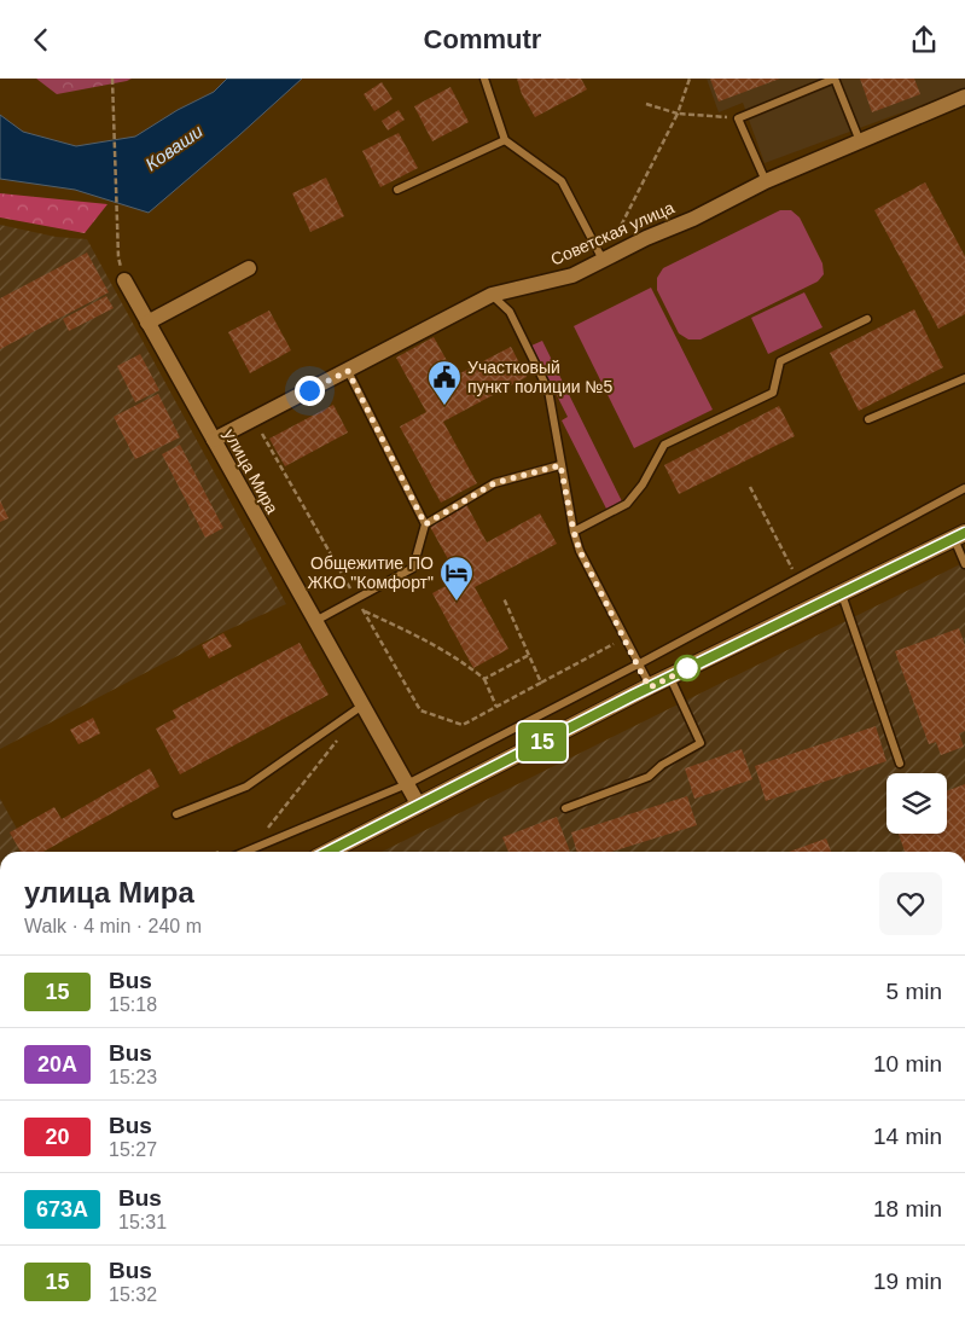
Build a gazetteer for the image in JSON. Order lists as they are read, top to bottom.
{
  "streets": {
    "street": ["Советская улица", "улица Мира"]
  },
  "crossings": [
    ["Советская улица", "улица Мира"]
  ],
  "water": ["Коваши"],
  "places": {
    "public building": ["Участковый пункт полиции №5"],
    "hotel": ["Общежитие ПО ЖКО \"Комфорт\""]
  },
  "lines": ["bus line 15"],
  "page": {
    "header": "Commutr",
    "on_map": "15",
    "heading": ["улица Мира", "Walk · 4 min · 240 m"],
    "list": [
      {
        "mark": "15",
        "name": "Bus",
        "note": "15:18",
        "value": "5 min"
      },
      {
        "mark": "20А",
        "name": "Bus",
        "note": "15:23",
        "value": "10 min"
      },
      {
        "mark": "20",
        "name": "Bus",
        "note": "15:27",
        "value": "14 min"
      },
      {
        "mark": "673А",
        "name": "Bus",
        "note": "15:31",
        "value": "18 min"
      },
      {
        "mark": "15",
        "name": "Bus",
        "note": "15:32",
        "value": "19 min"
      }
    ]
  }
}
